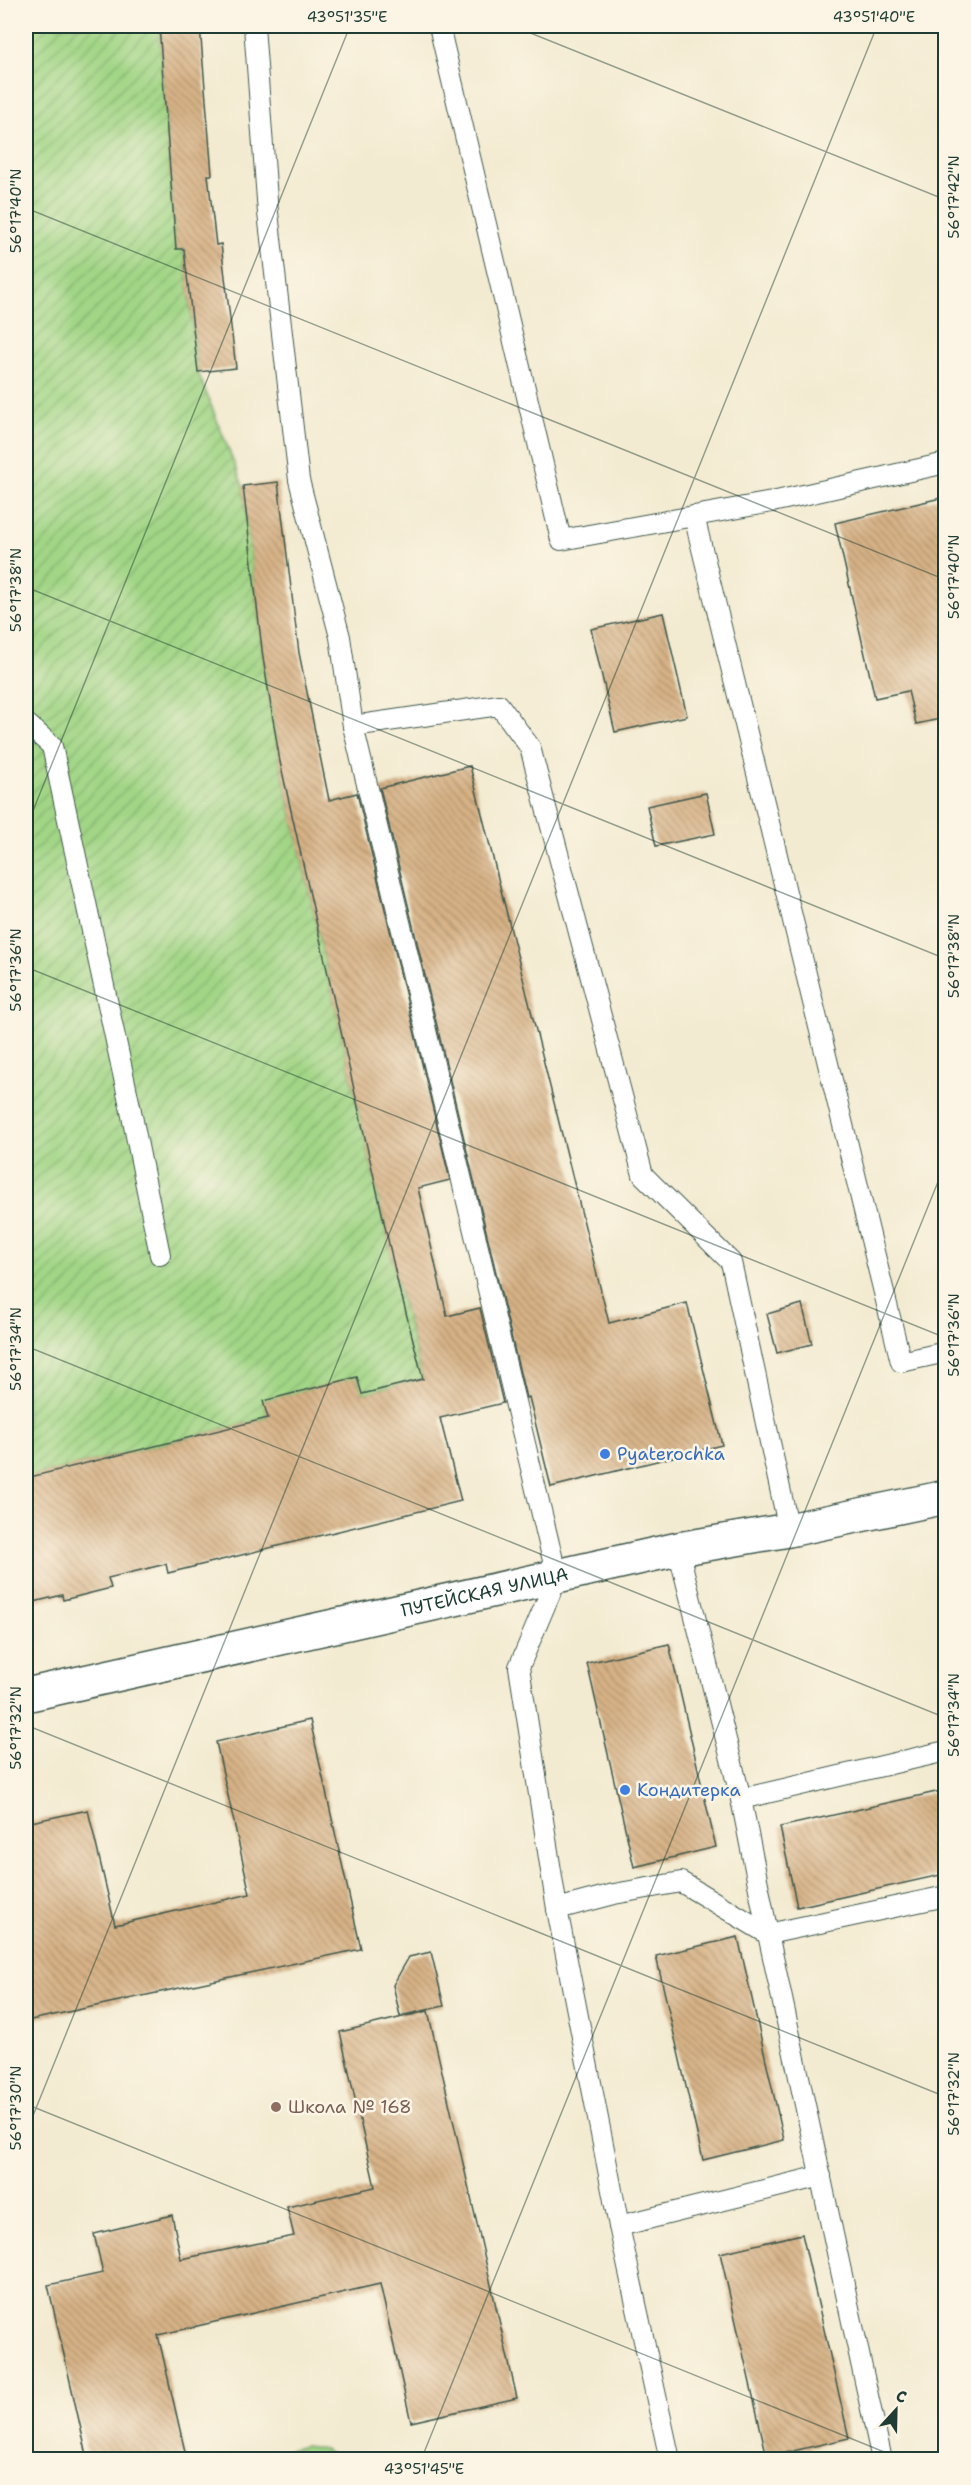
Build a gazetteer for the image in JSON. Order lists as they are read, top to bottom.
{
  "streets": {
    "street": ["ПУТЕЙСКАЯ УЛИЦА"]
  },
  "places": ["Pyaterochka", "Кондитерка", "Школа № 168"],
  "north": "top",
  "coordinates": [
    "43°51'35\"E",
    "43°51'40\"E",
    "56°17'42\"N",
    "56°17'40\"N",
    "56°17'38\"N",
    "56°17'36\"N",
    "56°17'34\"N",
    "56°17'32\"N",
    "56°17'30\"N",
    "43°51'45\"E"
  ]
}
